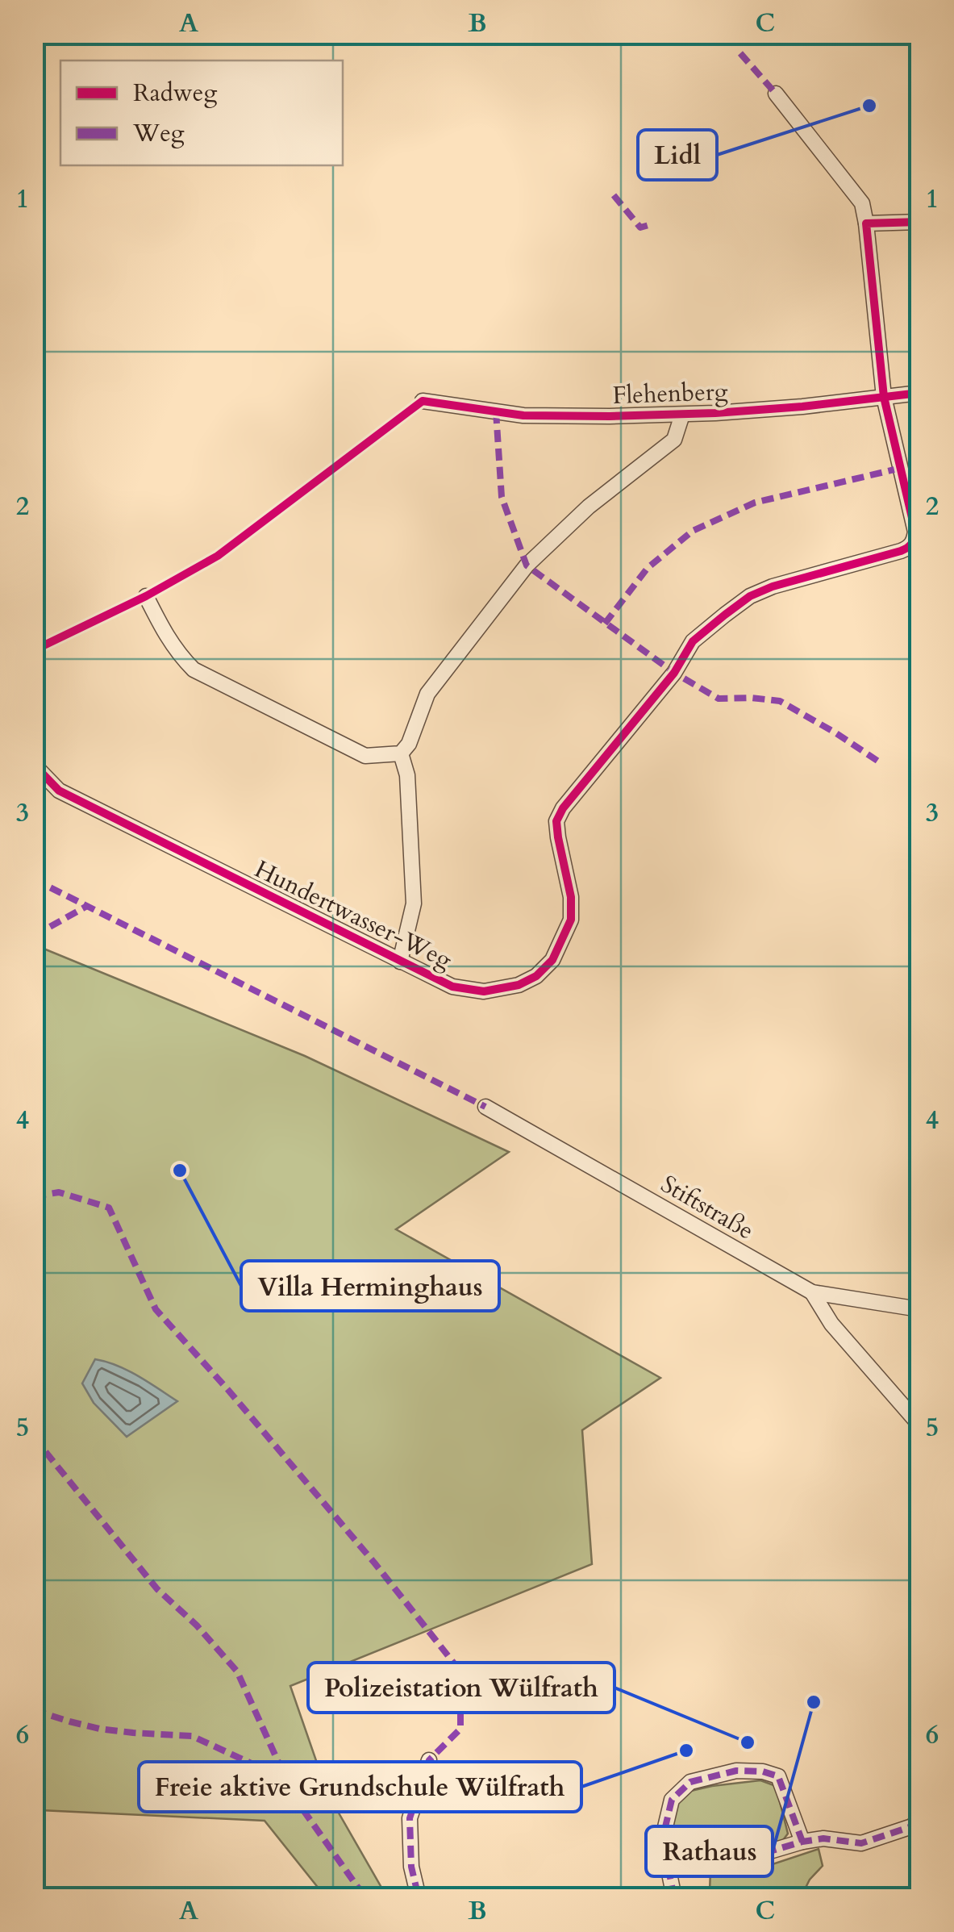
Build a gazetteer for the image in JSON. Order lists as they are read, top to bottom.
{
  "streets": {
    "street": ["Flehenberg", "Hundertwasser-Weg", "Stiftstraße"]
  },
  "crossings": [
    ["Flehenberg", "Hundertwasser-Weg"]
  ],
  "places": [
    "Lidl",
    "Villa Herminghaus",
    "Rathaus",
    "Polizeistation Wülfrath",
    "Freie aktive Grundschule Wülfrath"
  ],
  "legend": ["Radweg", "Weg"],
  "grid": {
    "columns": ["A", "B", "C"],
    "rows": [
      "1",
      "2",
      "3",
      "4",
      "5",
      "6"
    ]
  }
}
